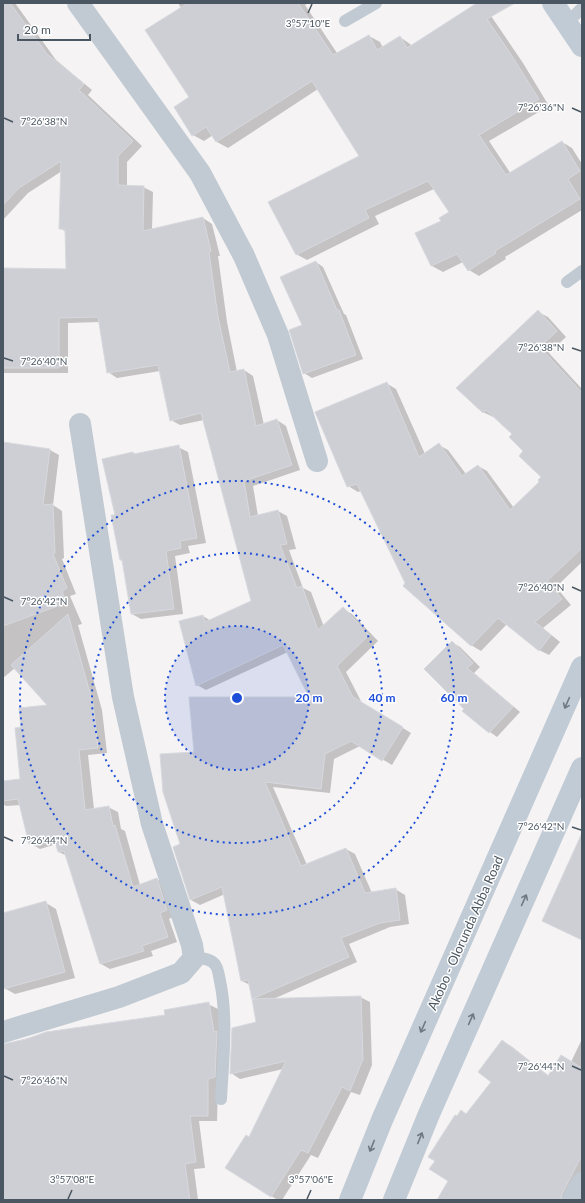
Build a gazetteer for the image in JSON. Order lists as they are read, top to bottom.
{
  "streets": {
    "main road": ["Akobo - Olorunda Abba Road"]
  },
  "scale_bar": "20 m",
  "coordinates": [
    "3°57'10\"E",
    "7°26'36\"N",
    "7°26'38\"N",
    "7°26'40\"N",
    "7°26'42\"N",
    "7°26'44\"N",
    "7°26'46\"N",
    "3°57'08\"E",
    "3°57'06\"E"
  ],
  "rings": ["20 m", "40 m", "60 m"]
}
